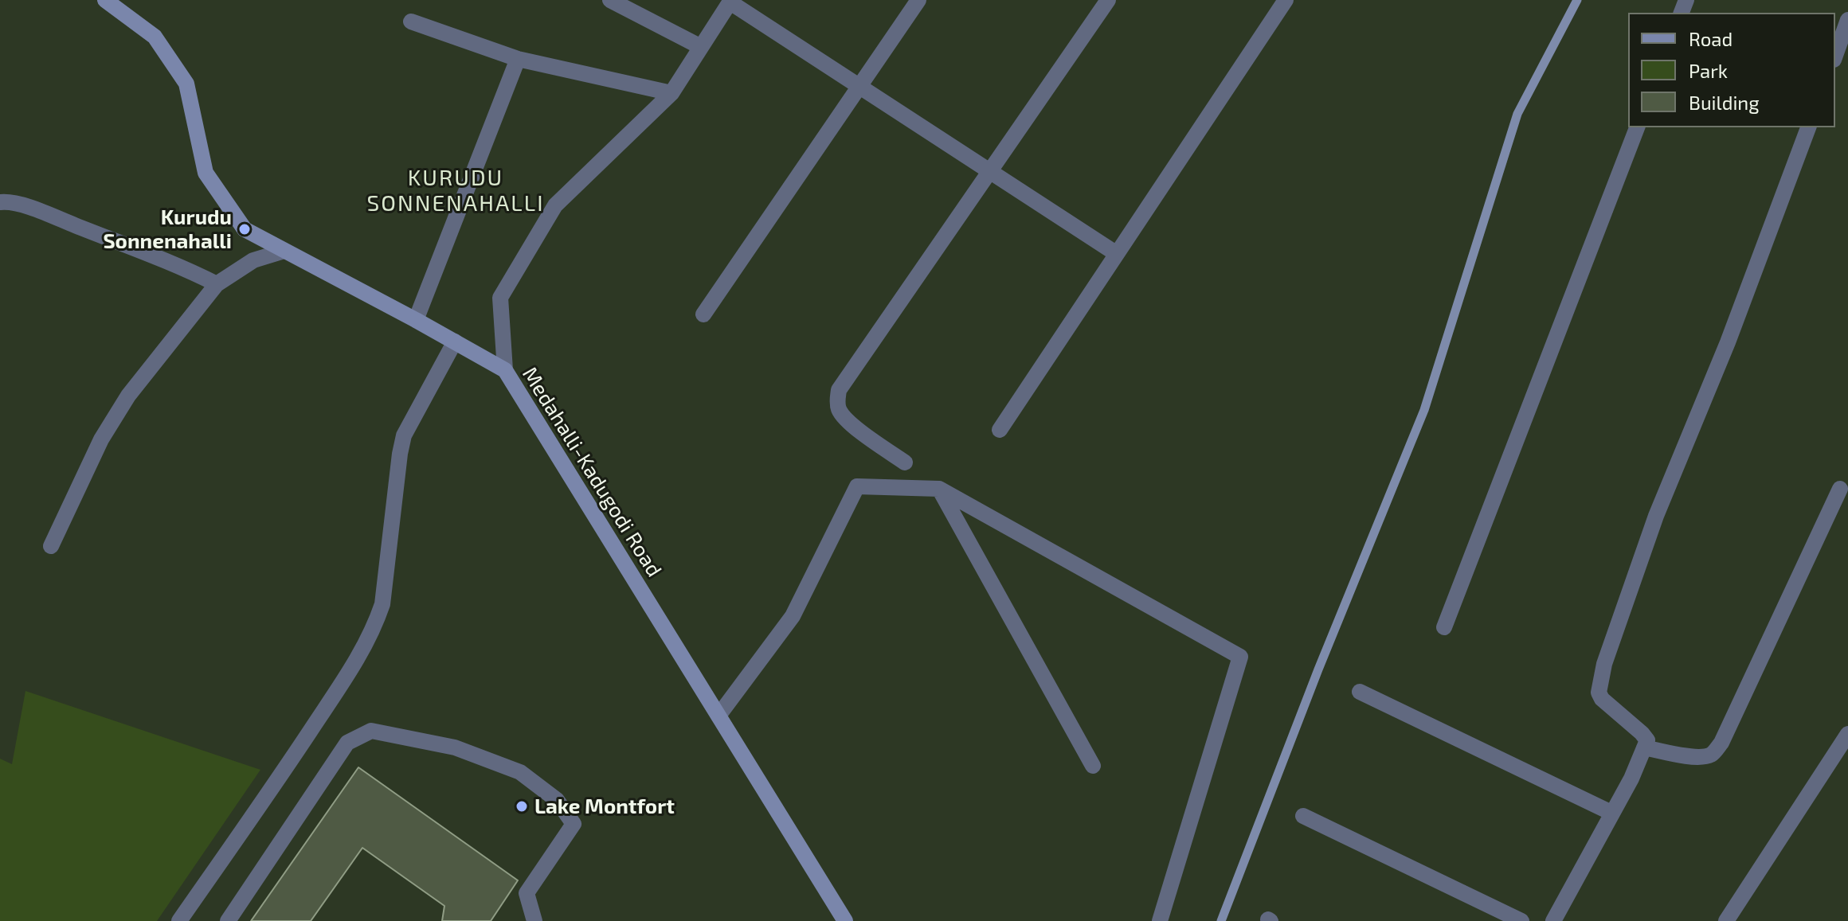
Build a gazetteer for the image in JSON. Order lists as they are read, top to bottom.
{
  "streets": {
    "street": ["Medahalli-Kadugodi Road"]
  },
  "districts": ["KURUDU SONNENAHALLI"],
  "places": ["Kurudu Sonnenahalli", "Lake Montfort"],
  "legend": ["Road", "Park", "Building"]
}
